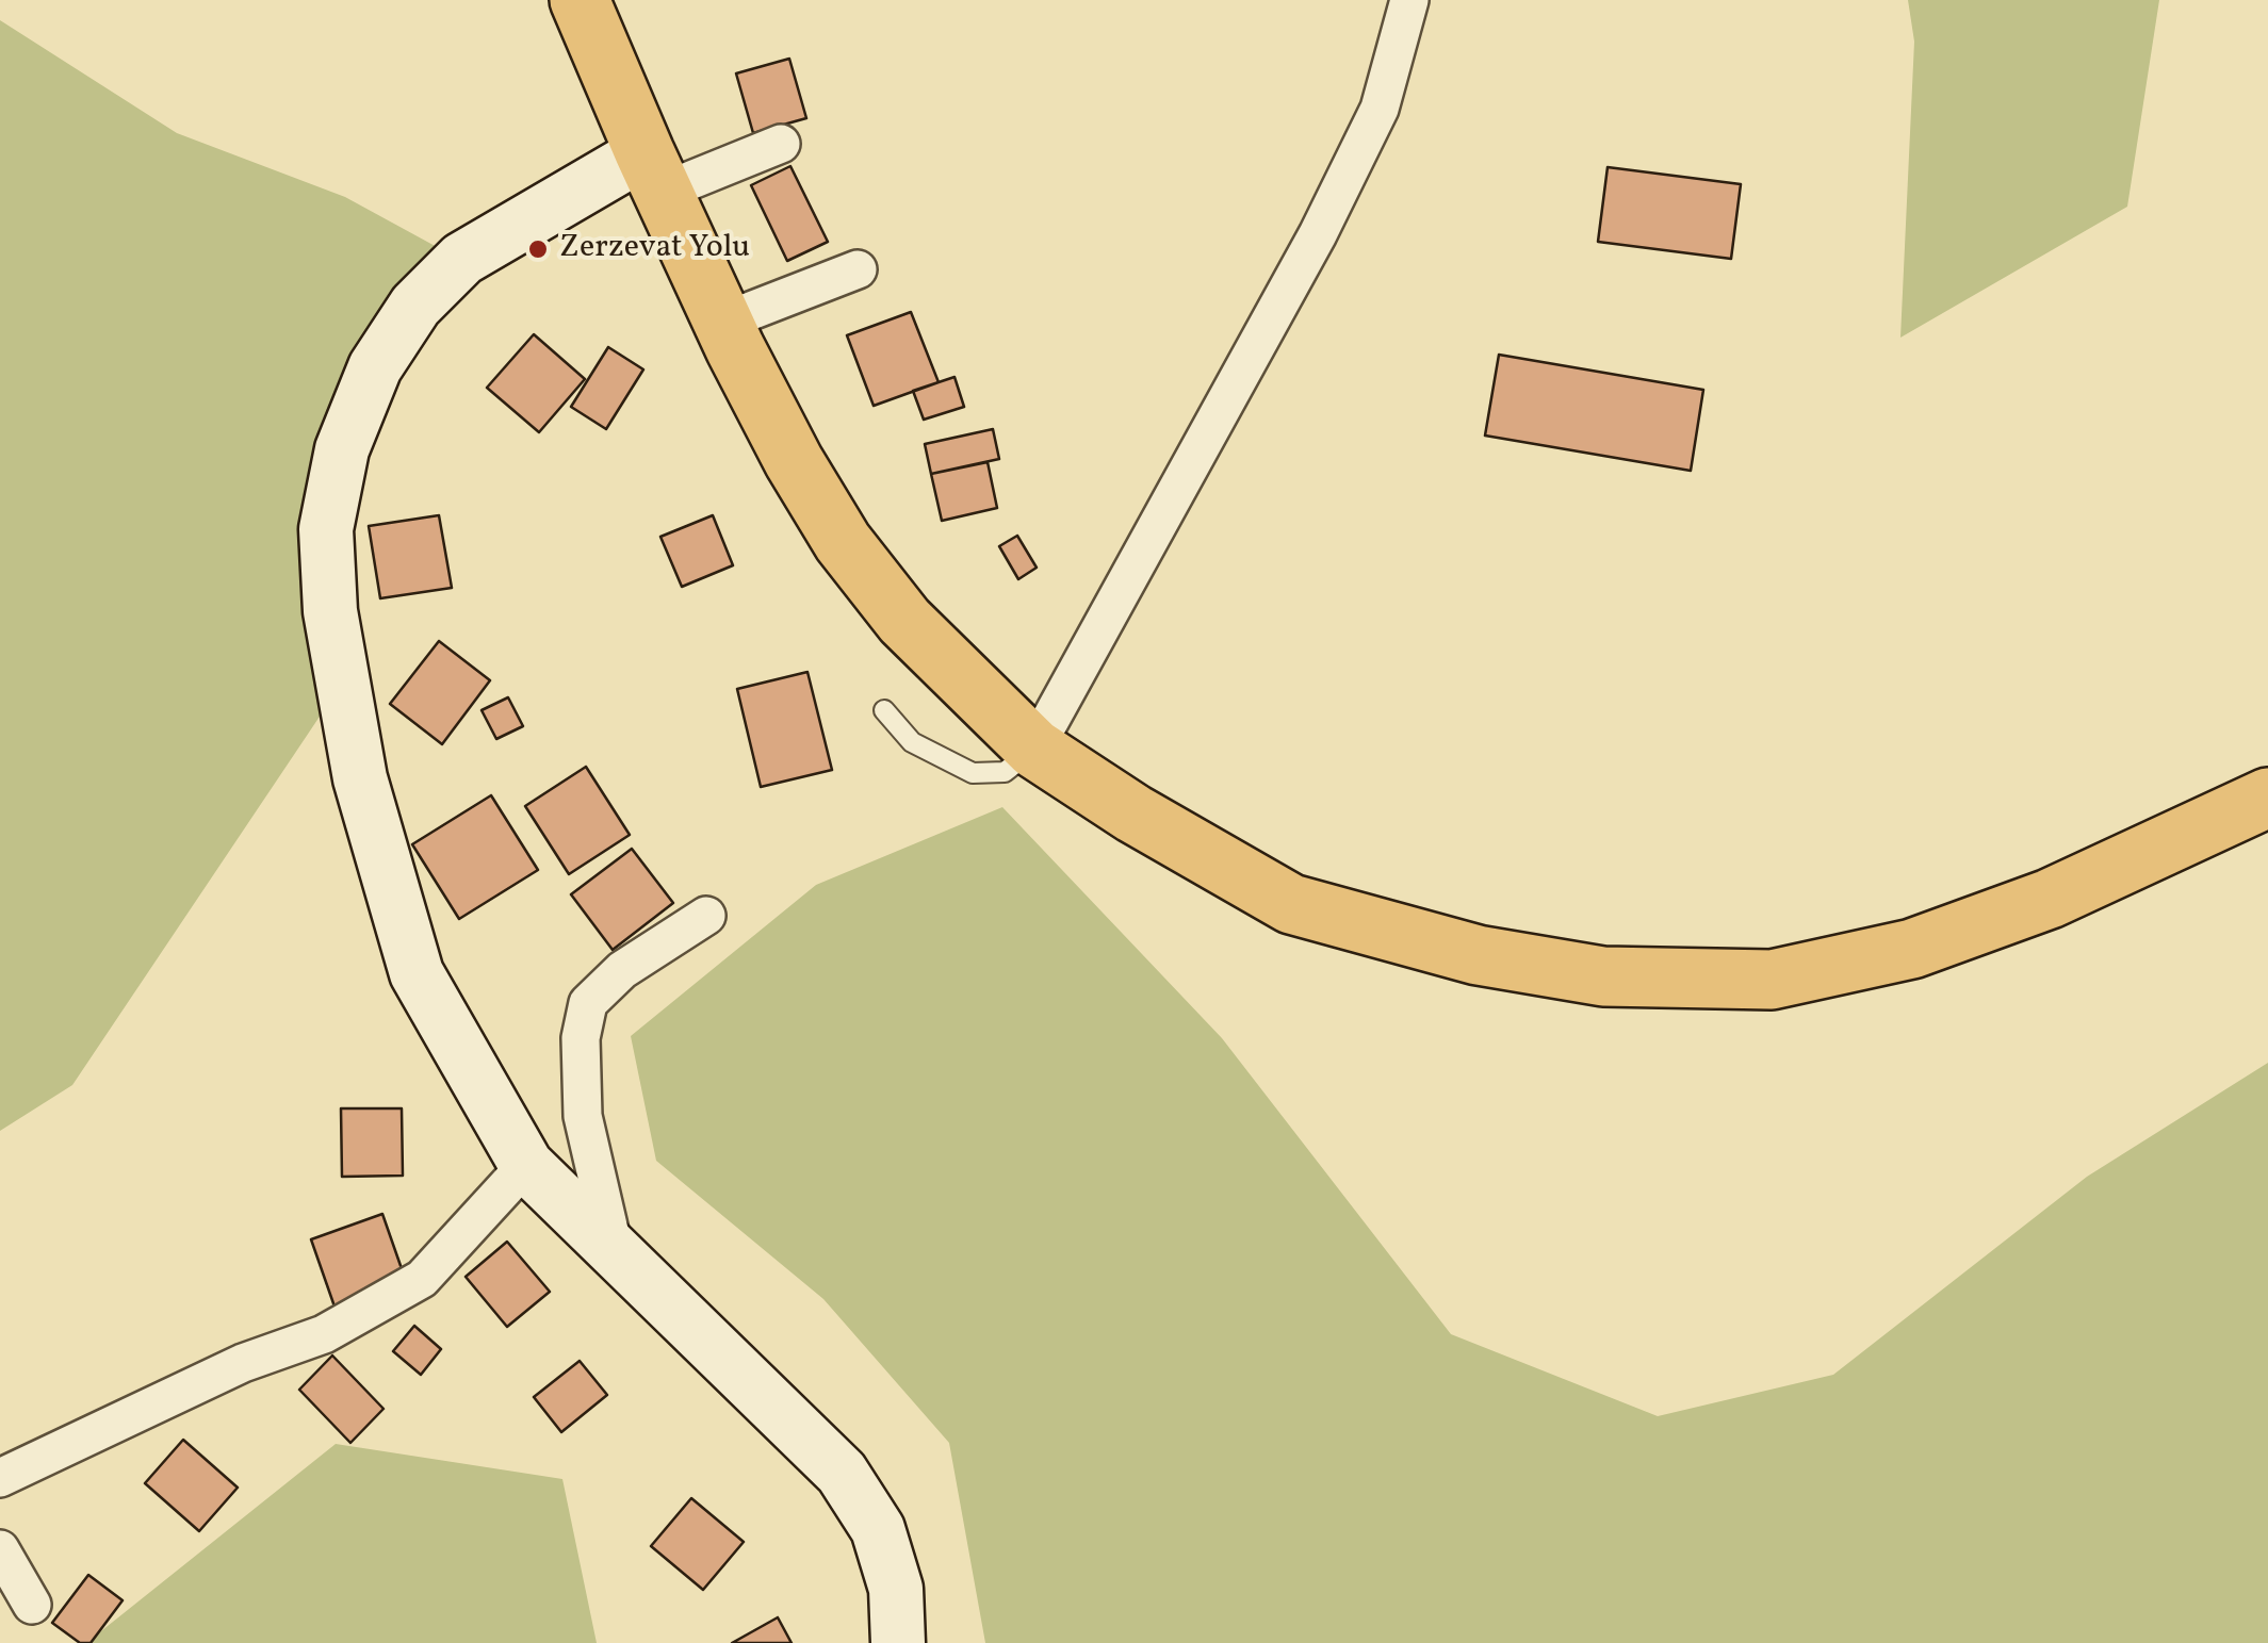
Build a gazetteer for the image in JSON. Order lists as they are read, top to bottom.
{
  "places": ["Zerzevat Yolu"]
}
